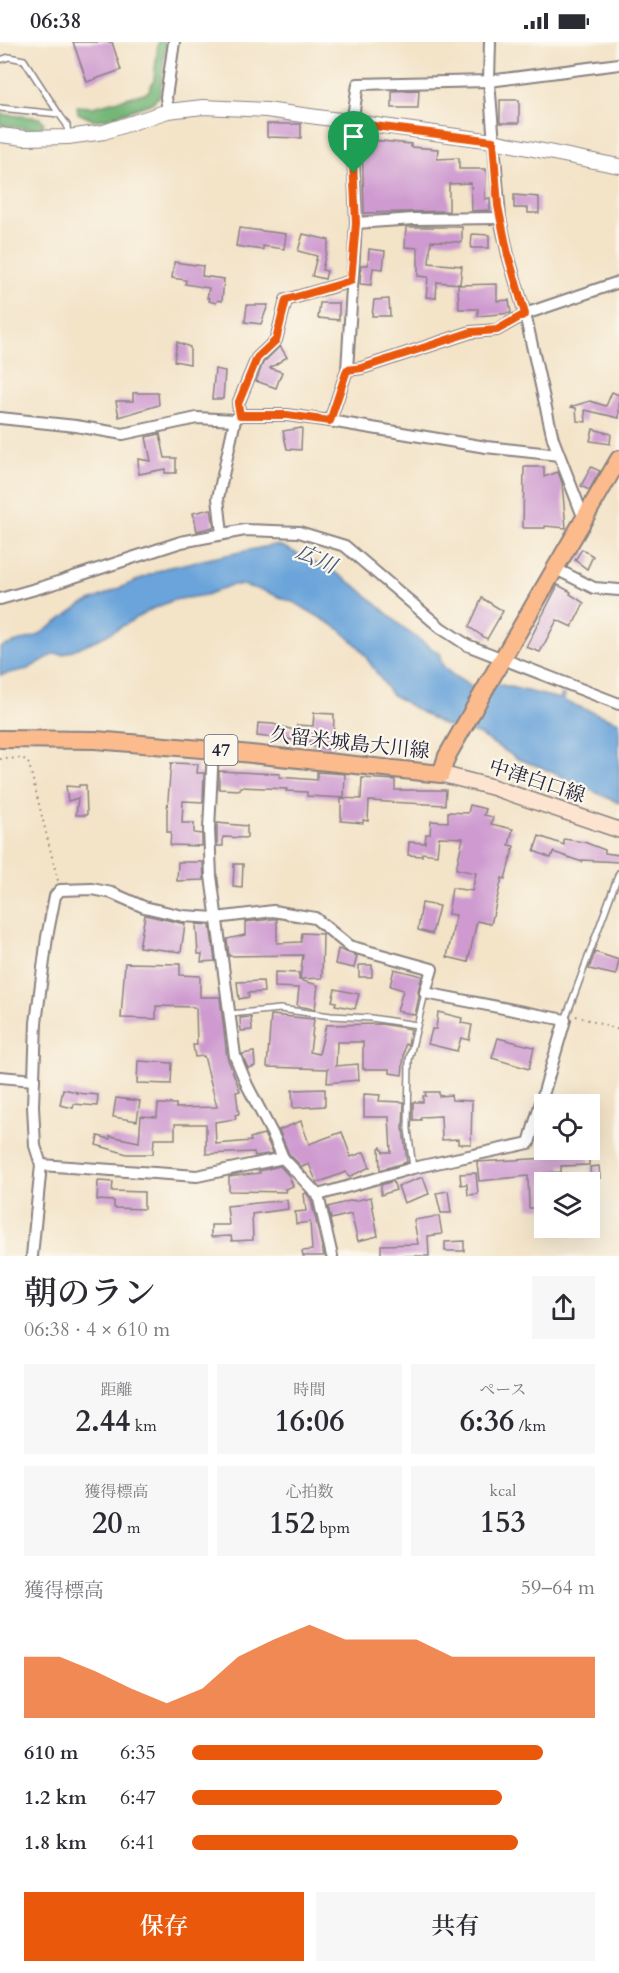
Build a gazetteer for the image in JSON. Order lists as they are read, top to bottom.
{
  "streets": {
    "main road": ["久留米城島大川線", "47", "中津白口線"]
  },
  "crossings": [
    ["久留米城島大川線", "中津白口線"]
  ],
  "water": ["広川"],
  "page": {
    "status": "06:38",
    "heading": ["朝のラン", "06:38 · 4 × 610 m"],
    "stats": [
      ["距離", "2.44 km"],
      ["時間", "16:06"],
      ["ペース", "6:36 /km"],
      ["獲得標高", "20 m"],
      ["心拍数", "152 bpm"],
      ["kcal", "153"]
    ],
    "chart": ["獲得標高", "59–64 m"],
    "list": [
      {
        "name": "610 m",
        "note": "6:35"
      },
      {
        "name": "1.2 km",
        "note": "6:47"
      },
      {
        "name": "1.8 km",
        "note": "6:41"
      }
    ],
    "buttons": ["保存", "共有"]
  }
}
